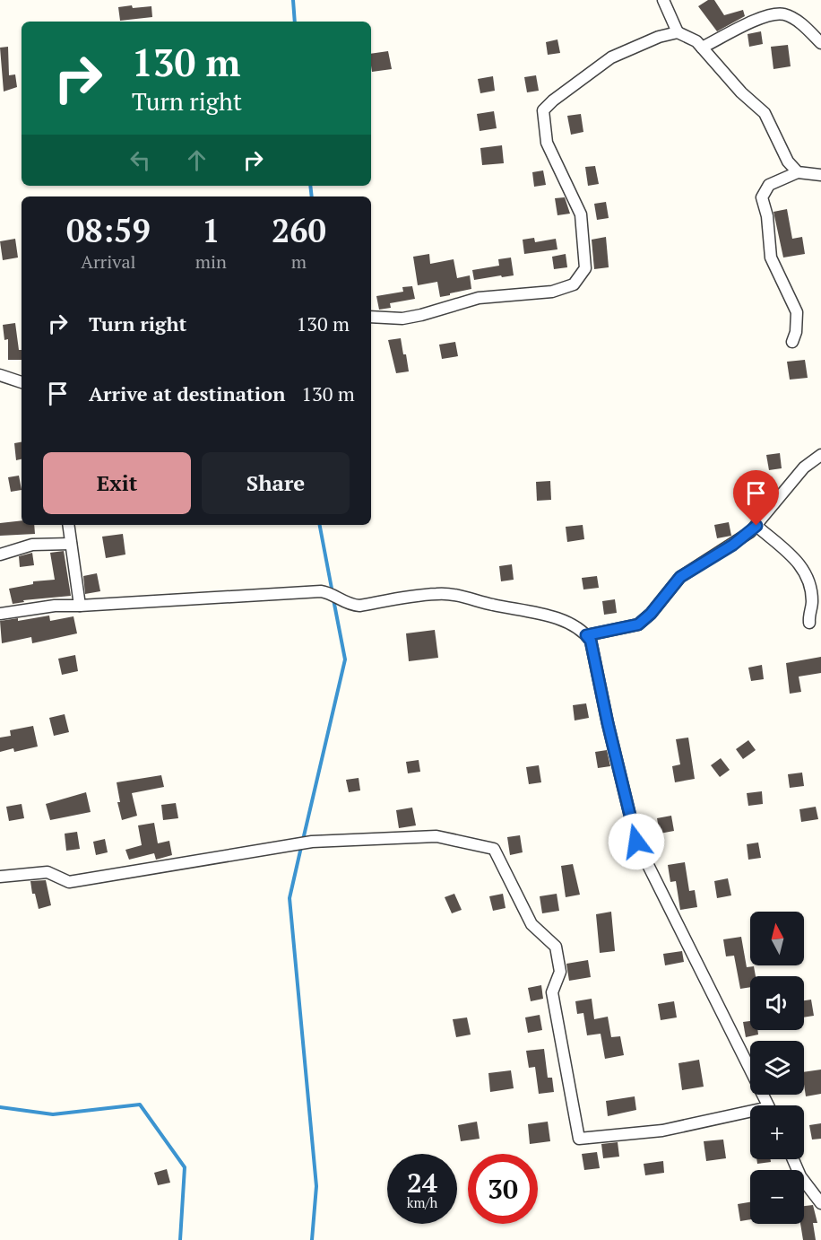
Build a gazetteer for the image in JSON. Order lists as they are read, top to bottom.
{
  "north": "top",
  "page": {
    "turn": ["130 m", "Turn right"],
    "eta": [
      "08:59",
      "Arrival",
      "1",
      "min",
      "260",
      "m"
    ],
    "list": [
      {
        "name": "Turn right",
        "value": "130 m"
      },
      {
        "name": "Arrive at destination",
        "value": "130 m"
      }
    ],
    "buttons": ["Exit", "Share"],
    "map_buttons": ["+", "−"],
    "speed": "24 km/h",
    "limit": "30"
  }
}
